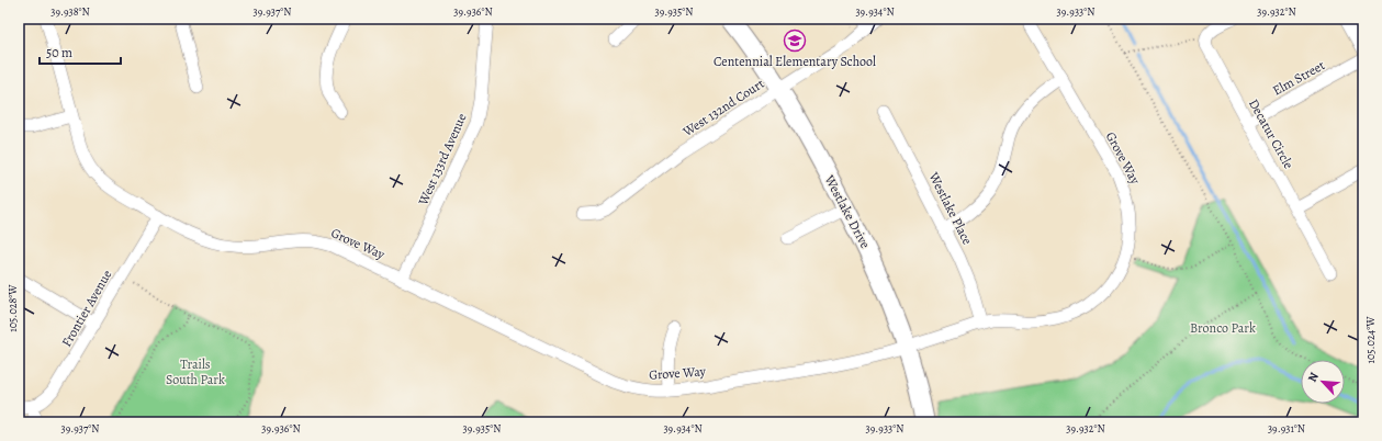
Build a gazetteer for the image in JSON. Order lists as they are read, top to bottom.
{
  "streets": {
    "street": [
      "Elm Street",
      "West 132nd Court",
      "Decatur Circle",
      "Grove Way",
      "West 133rd Avenue",
      "Westlake Place",
      "Westlake Drive",
      "Frontier Avenue"
    ]
  },
  "crossings": [
    ["Elm Street", "Decatur Circle"],
    ["West 132nd Court", "Westlake Drive"],
    ["Grove Way", "West 133rd Avenue"],
    ["Grove Way", "Westlake Place"],
    ["Grove Way", "Westlake Drive"],
    ["Grove Way", "Frontier Avenue"]
  ],
  "parks": ["Bronco Park", "Trails South Park"],
  "places": {
    "school or university": ["Centennial Elementary School"]
  },
  "scale_bar": "50 m",
  "north": "top left",
  "coordinates": [
    "39.938°N",
    "39.937°N",
    "39.936°N",
    "39.935°N",
    "39.934°N",
    "39.933°N",
    "39.932°N",
    "105.028°W",
    "105.024°W",
    "39.931°N"
  ]
}
